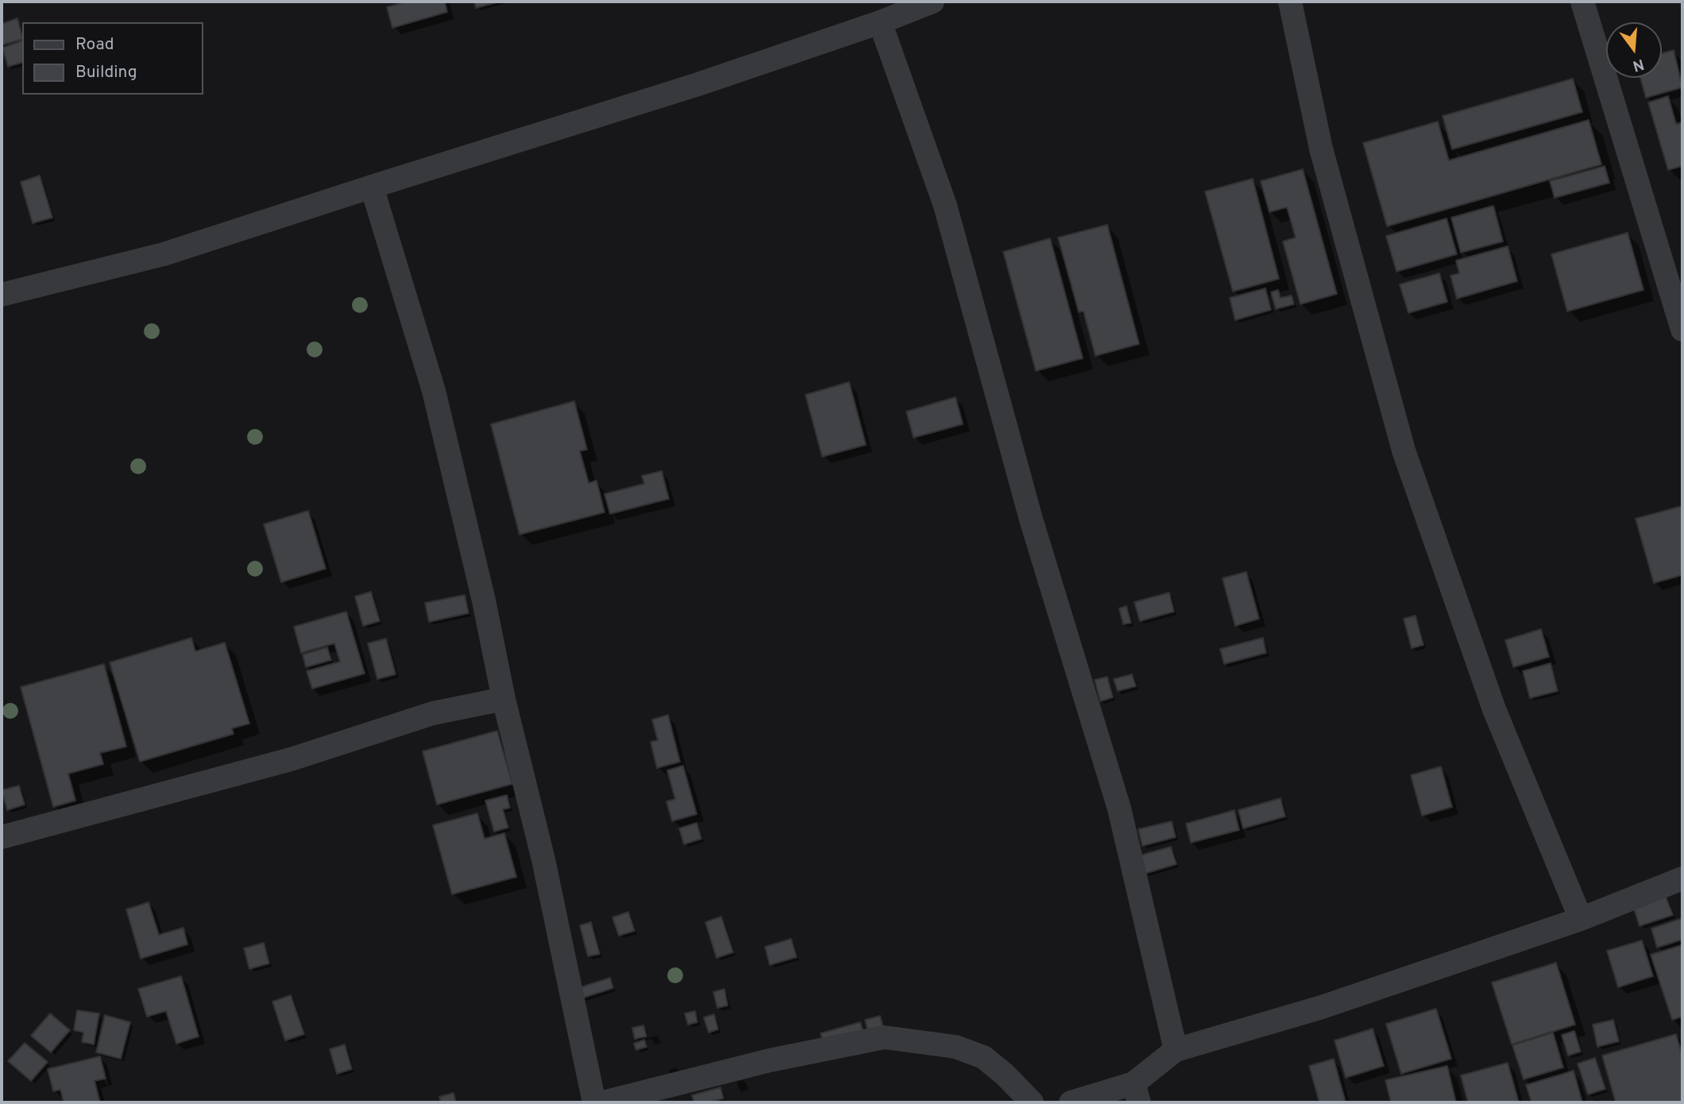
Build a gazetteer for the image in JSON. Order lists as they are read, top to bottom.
{
  "legend": ["Road", "Building"],
  "north": "bottom"
}
